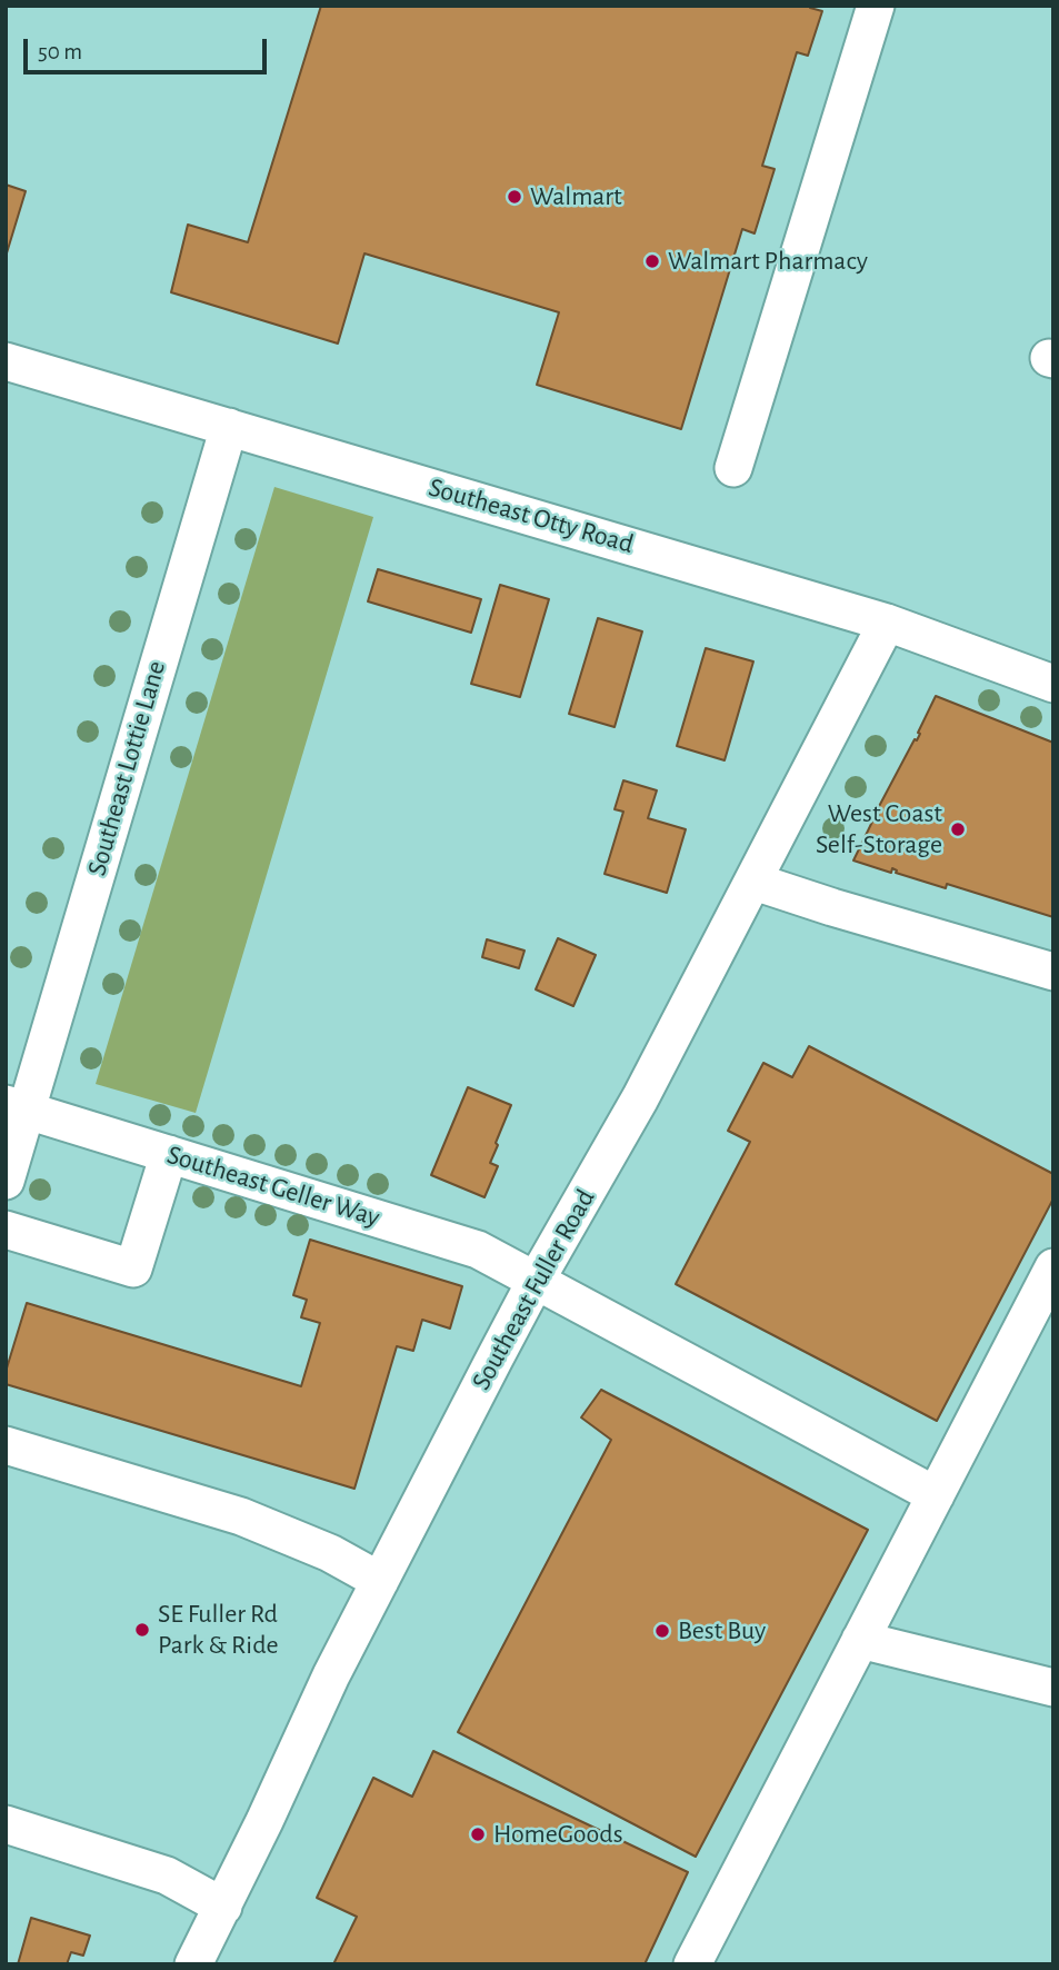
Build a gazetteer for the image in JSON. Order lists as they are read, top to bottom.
{
  "streets": {
    "street": [
      "Southeast Otty Road",
      "Southeast Lottie Lane",
      "Southeast Geller Way",
      "Southeast Fuller Road"
    ]
  },
  "crossings": [
    ["Southeast Otty Road", "Southeast Lottie Lane"],
    ["Southeast Otty Road", "Southeast Fuller Road"],
    ["Southeast Lottie Lane", "Southeast Geller Way"],
    ["Southeast Geller Way", "Southeast Fuller Road"]
  ],
  "places": [
    "Walmart",
    "Walmart Pharmacy",
    "West Coast Self-Storage",
    "SE Fuller Rd Park & Ride",
    "Best Buy",
    "HomeGoods"
  ],
  "scale_bar": "50 m"
}
